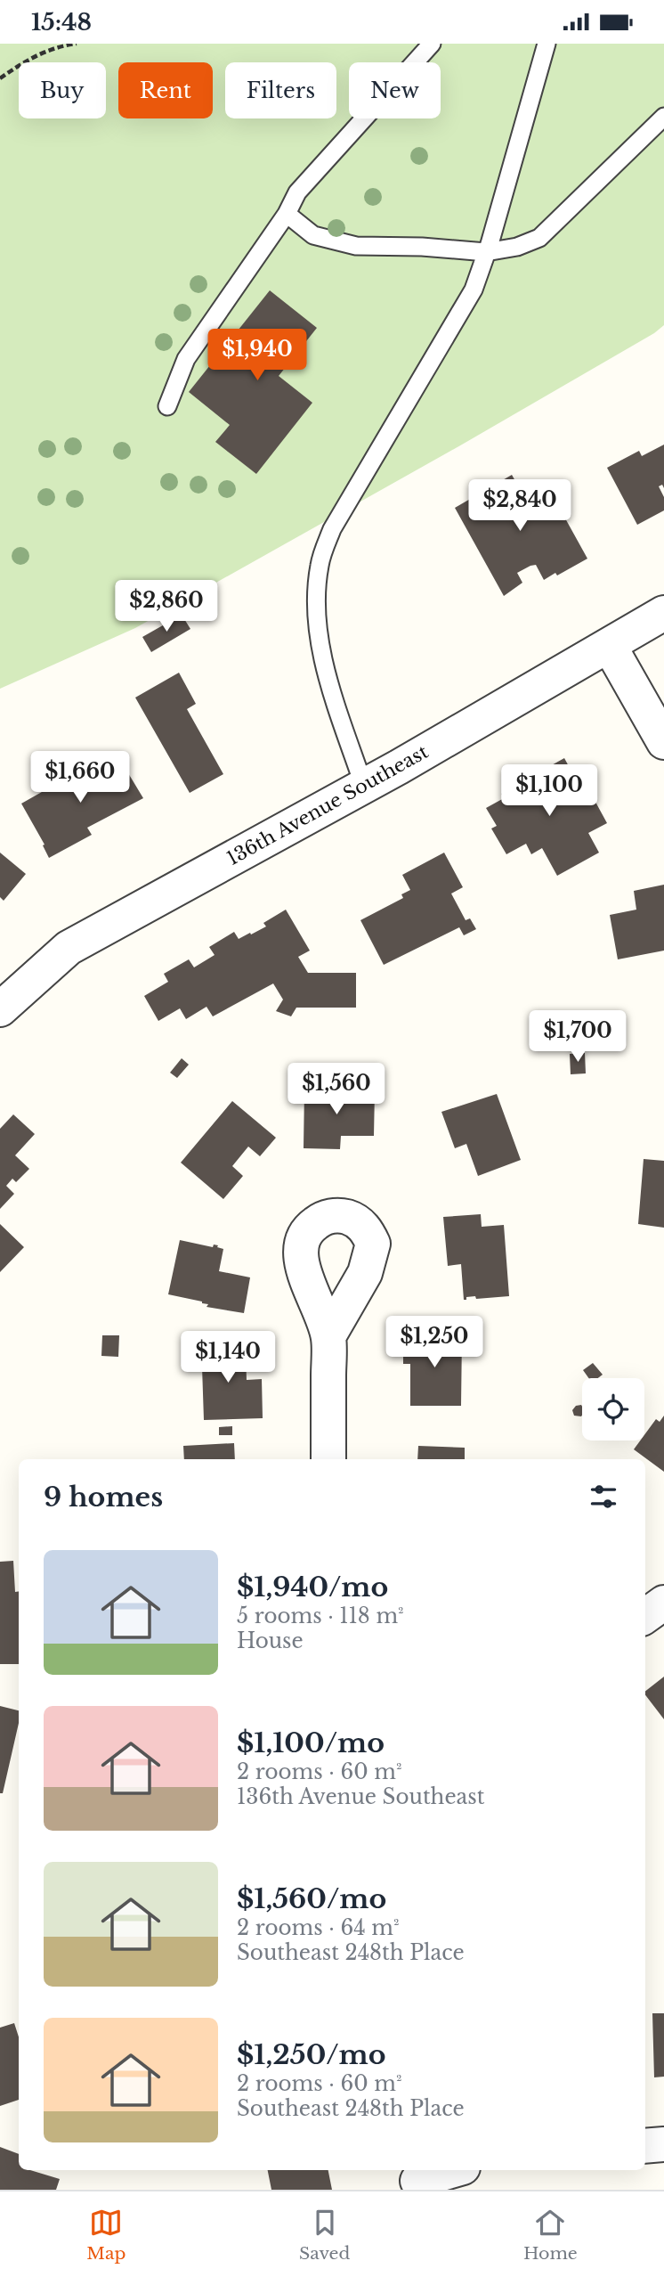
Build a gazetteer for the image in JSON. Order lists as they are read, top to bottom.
{
  "streets": {
    "street": ["136th Avenue Southeast"]
  },
  "page": {
    "status": "15:48",
    "chip": [
      "Buy",
      "Rent",
      "Filters",
      "New"
    ],
    "price": [
      "$1,940",
      "$2,840",
      "$2,860",
      "$1,660",
      "$1,100",
      "$1,700",
      "$1,560",
      "$1,250",
      "$1,140"
    ],
    "heading": "9 homes",
    "list": [
      {
        "name": "$1,940/mo",
        "note": "5 rooms · 118 m² · House"
      },
      {
        "name": "$1,100/mo",
        "note": "2 rooms · 60 m² · 136th Avenue Southeast"
      },
      {
        "name": "$1,560/mo",
        "note": "2 rooms · 64 m² · Southeast 248th Place"
      },
      {
        "name": "$1,250/mo",
        "note": "2 rooms · 60 m² · Southeast 248th Place"
      }
    ],
    "tabs": ["Map", "Saved", "Home"]
  }
}
